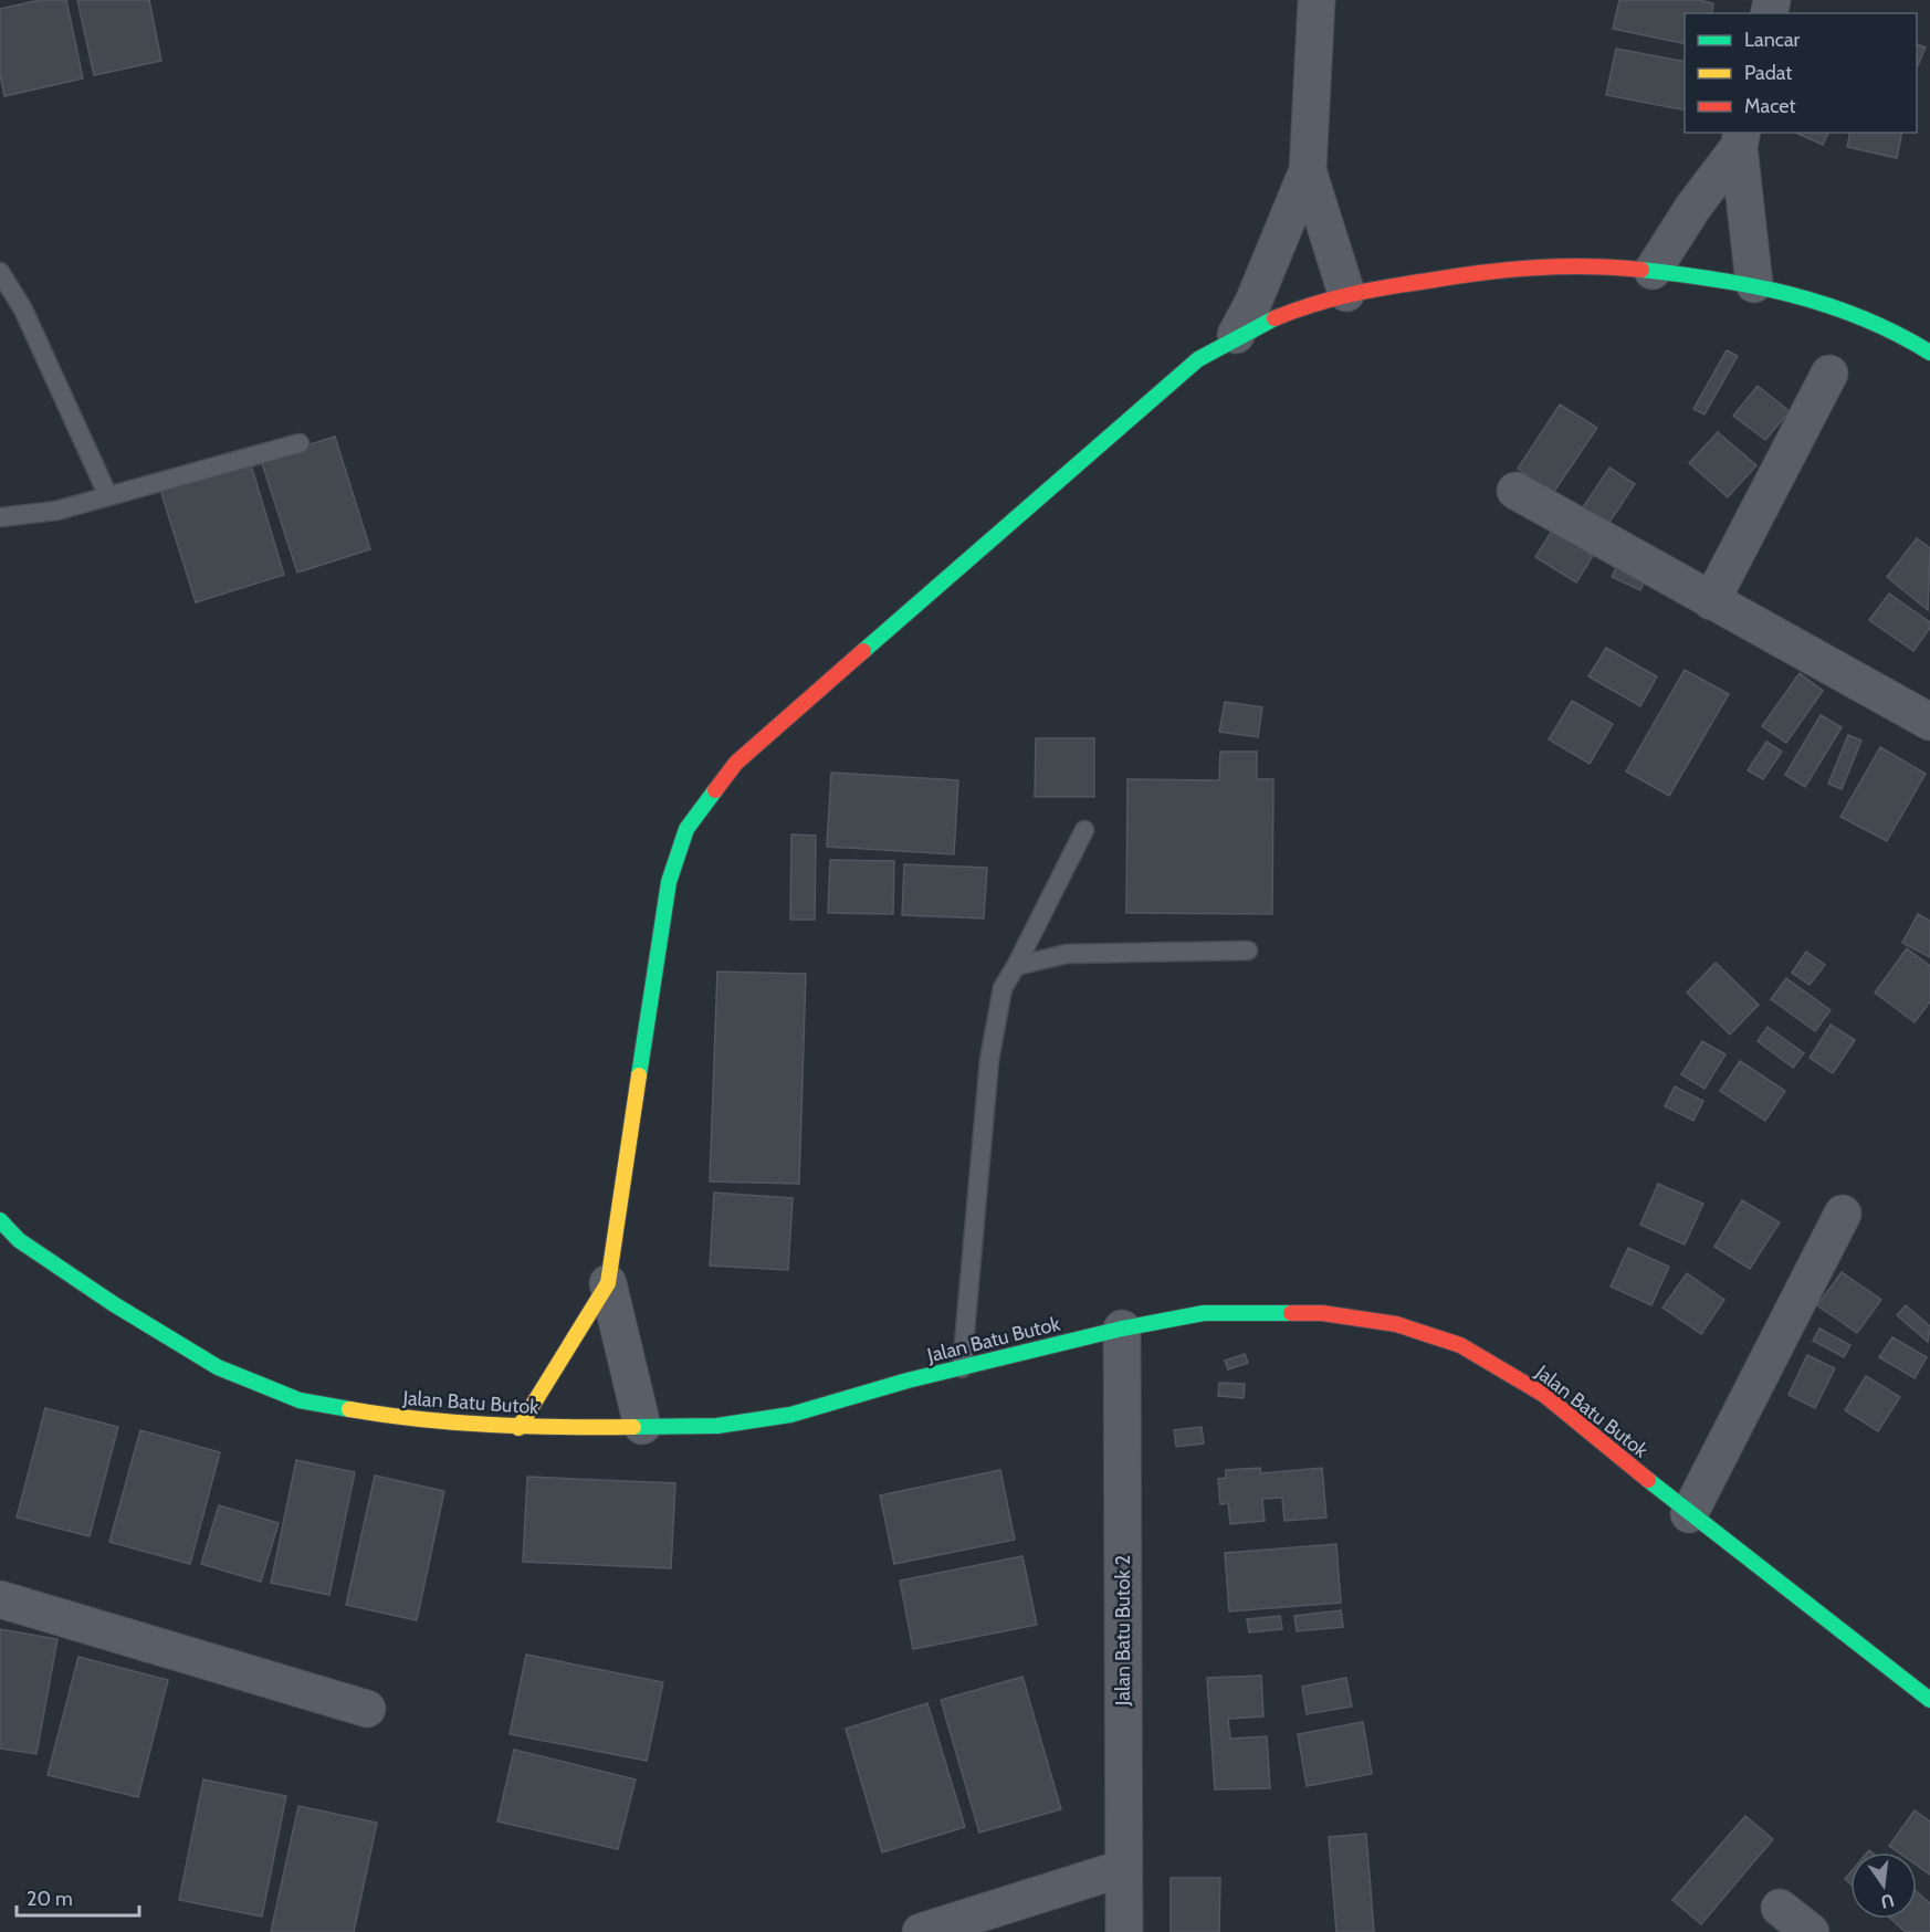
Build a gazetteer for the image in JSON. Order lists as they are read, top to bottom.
{
  "streets": {
    "street": ["Jalan Batu Butok", "Jalan Batu Butok 2"]
  },
  "crossings": [
    ["Jalan Batu Butok", "Jalan Batu Butok 2"]
  ],
  "legend": ["Lancar", "Padat", "Macet"],
  "scale_bar": "20 m",
  "north": "bottom"
}
